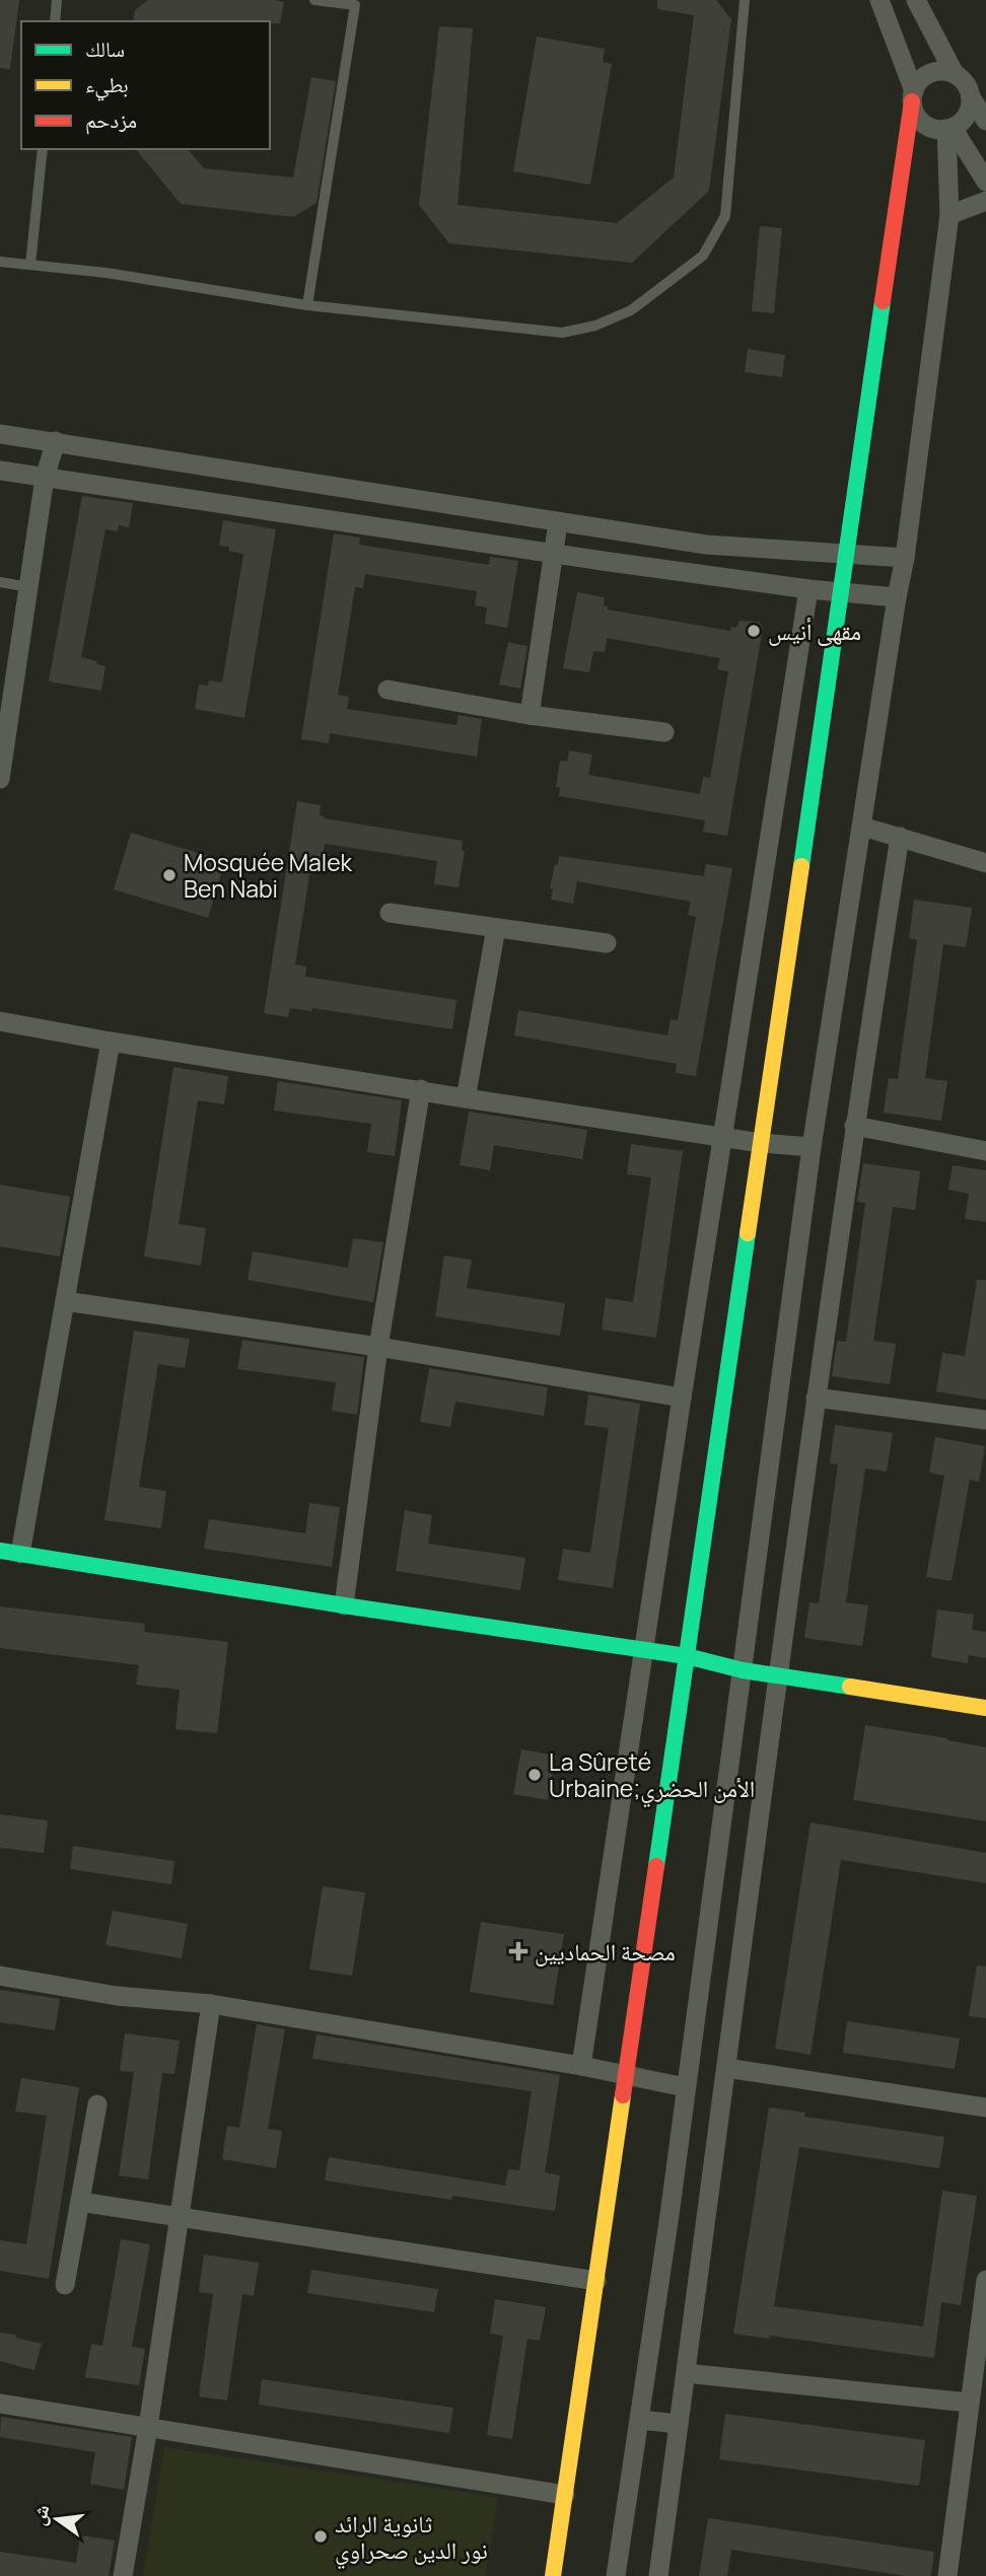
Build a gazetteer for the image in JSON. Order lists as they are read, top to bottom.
{
  "places": {
    "other": [
      "مقهى أنيس",
      "Mosquée Malek Ben Nabi",
      "La Sûreté Urbaine;الأمن الحضري",
      "ثانوية الرائد نور الدين صحراوي"
    ],
    "health": ["مصحة الحماديين"]
  },
  "legend": ["سالك", "بطيء", "مزدحم"],
  "north": "left"
}
